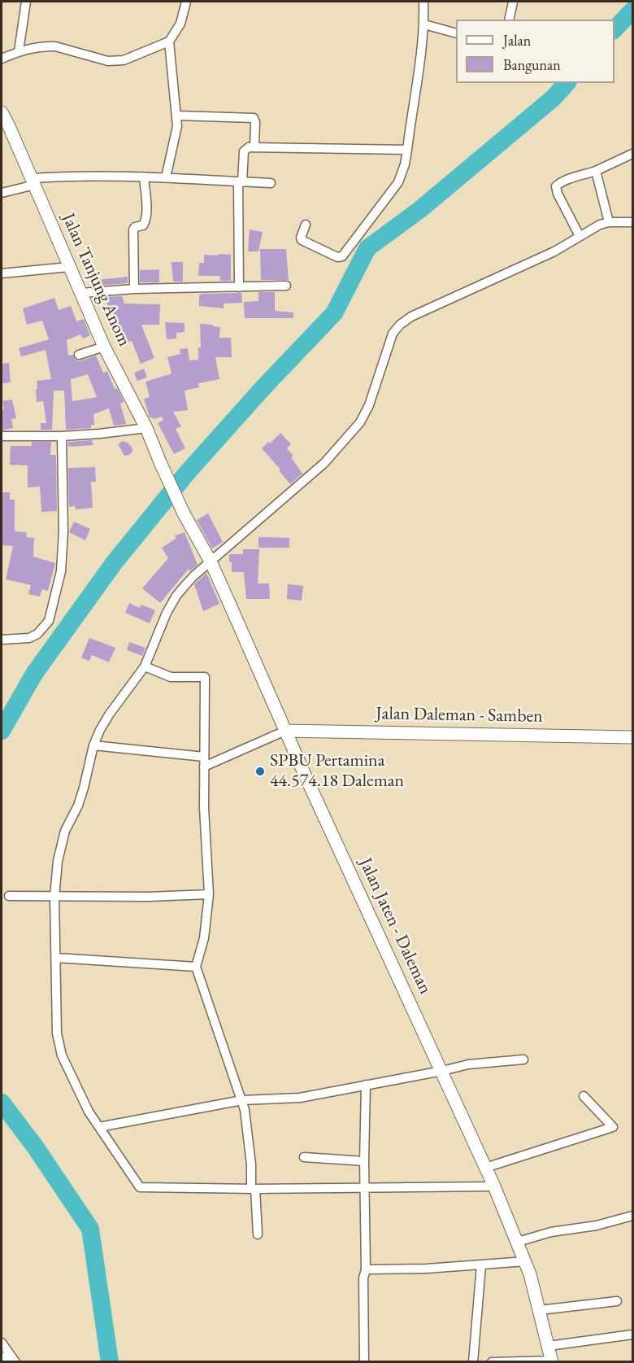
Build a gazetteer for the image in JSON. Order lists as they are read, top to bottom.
{
  "streets": {
    "main road": ["Jalan Tanjung Anom", "Jalan Daleman - Samben", "Jalan Jaten - Daleman"]
  },
  "crossings": [
    ["Jalan Tanjung Anom", "Jalan Jaten - Daleman"],
    ["Jalan Daleman - Samben", "Jalan Jaten - Daleman"]
  ],
  "places": ["SPBU Pertamina 44.574.18 Daleman"],
  "legend": ["Jalan", "Bangunan"]
}
